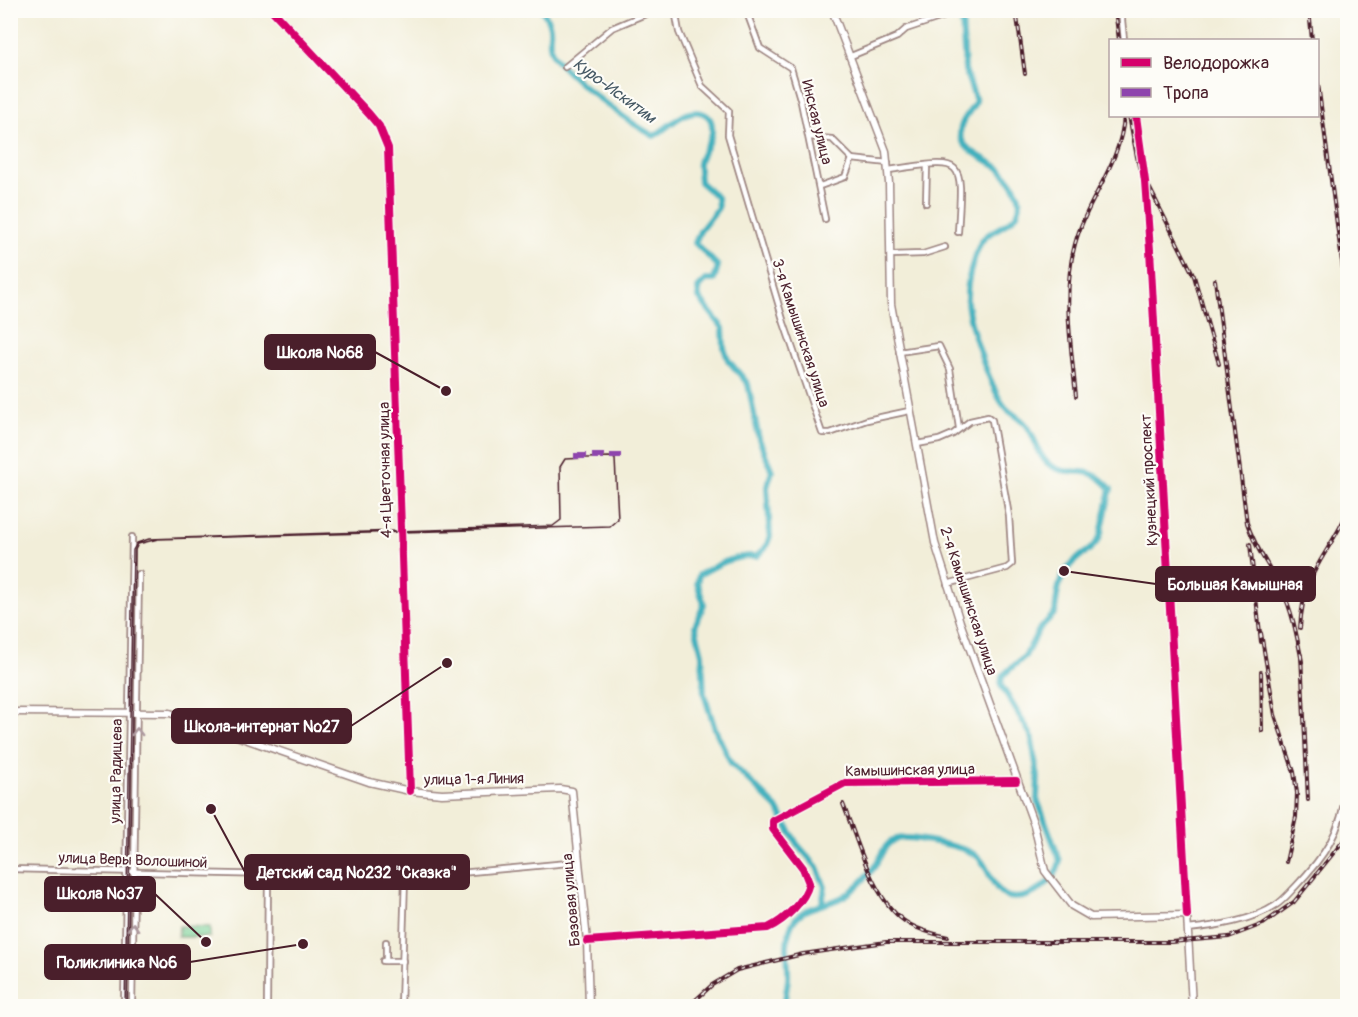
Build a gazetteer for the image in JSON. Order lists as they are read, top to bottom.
{
  "streets": {
    "main road": [
      "Кузнецкий проспект",
      "2-я Камышинская улица",
      "улица 1-я Линия",
      "Базовая улица"
    ],
    "street": [
      "Инская улица",
      "3-я Камышинская улица",
      "4-я Цветочная улица",
      "Камышинская улица",
      "улица Радищева",
      "улица Веры Волошиной"
    ]
  },
  "crossings": [
    ["3-я Камышинская улица", "2-я Камышинская улица"],
    ["4-я Цветочная улица", "улица 1-я Линия"],
    ["Кузнецкий проспект", "2-я Камышинская улица"],
    ["2-я Камышинская улица", "Камышинская улица"],
    ["Камышинская улица", "Базовая улица"],
    ["улица Радищева", "улица 1-я Линия"],
    ["улица Радищева", "улица Веры Волошиной"],
    ["улица 1-я Линия", "Базовая улица"],
    ["улица Веры Волошиной", "Базовая улица"]
  ],
  "water": ["Куро-Искитим"],
  "places": [
    "Школа №68",
    "Большая Камышная",
    "Школа-интернат №27",
    "Детский сад №232 \"Сказка\"",
    "Школа №37",
    "Поликлиника №6"
  ],
  "legend": ["Велодорожка", "Тропа"]
}
